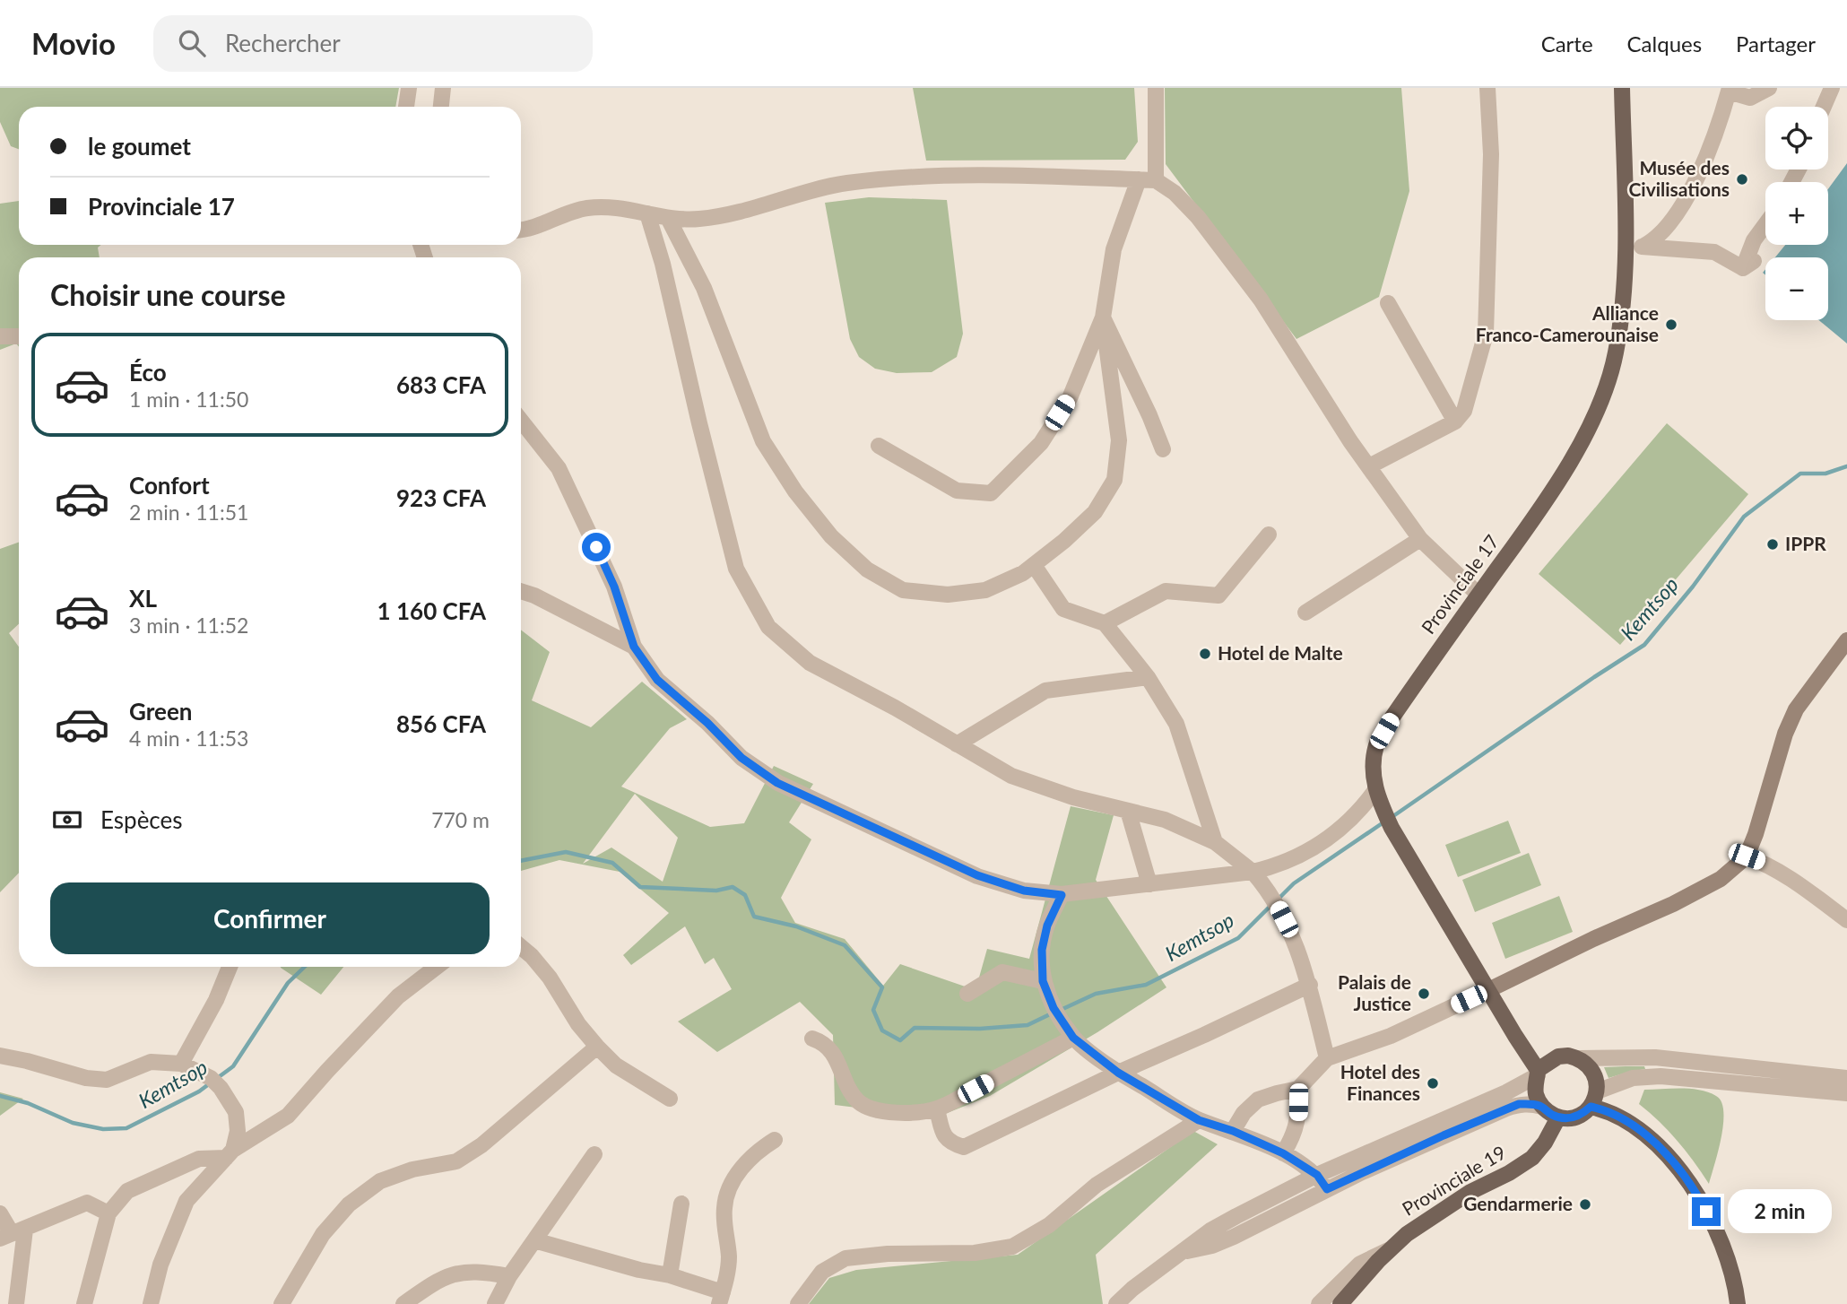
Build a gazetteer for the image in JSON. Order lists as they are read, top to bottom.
{
  "streets": {
    "main road": ["Provinciale 17", "Provinciale 19"]
  },
  "crossings": [
    ["Provinciale 17", "Provinciale 19"]
  ],
  "water": ["Kemtsop"],
  "places": [
    "Musée des Civilisations",
    "Alliance Franco-Camerounaise",
    "IPPR",
    "Hotel de Malte",
    "Palais de Justice",
    "Hotel des Finances",
    "Gendarmerie"
  ],
  "page": {
    "header": "Movio",
    "search": "Rechercher",
    "nav": ["Carte", "Calques", "Partager"],
    "map_buttons": ["+", "−"],
    "banner": ["le goumet", "Provinciale 17"],
    "heading": "Choisir une course",
    "list": [
      {
        "name": "Éco",
        "note": "1 min · 11:50",
        "value": "683 CFA"
      },
      {
        "name": "Confort",
        "note": "2 min · 11:51",
        "value": "923 CFA"
      },
      {
        "name": "XL",
        "note": "3 min · 11:52",
        "value": "1 160 CFA"
      },
      {
        "name": "Green",
        "note": "4 min · 11:53",
        "value": "856 CFA"
      }
    ],
    "pay": ["Espèces", "770 m"],
    "buttons": "Confirmer",
    "bubble": "2 min"
  }
}
